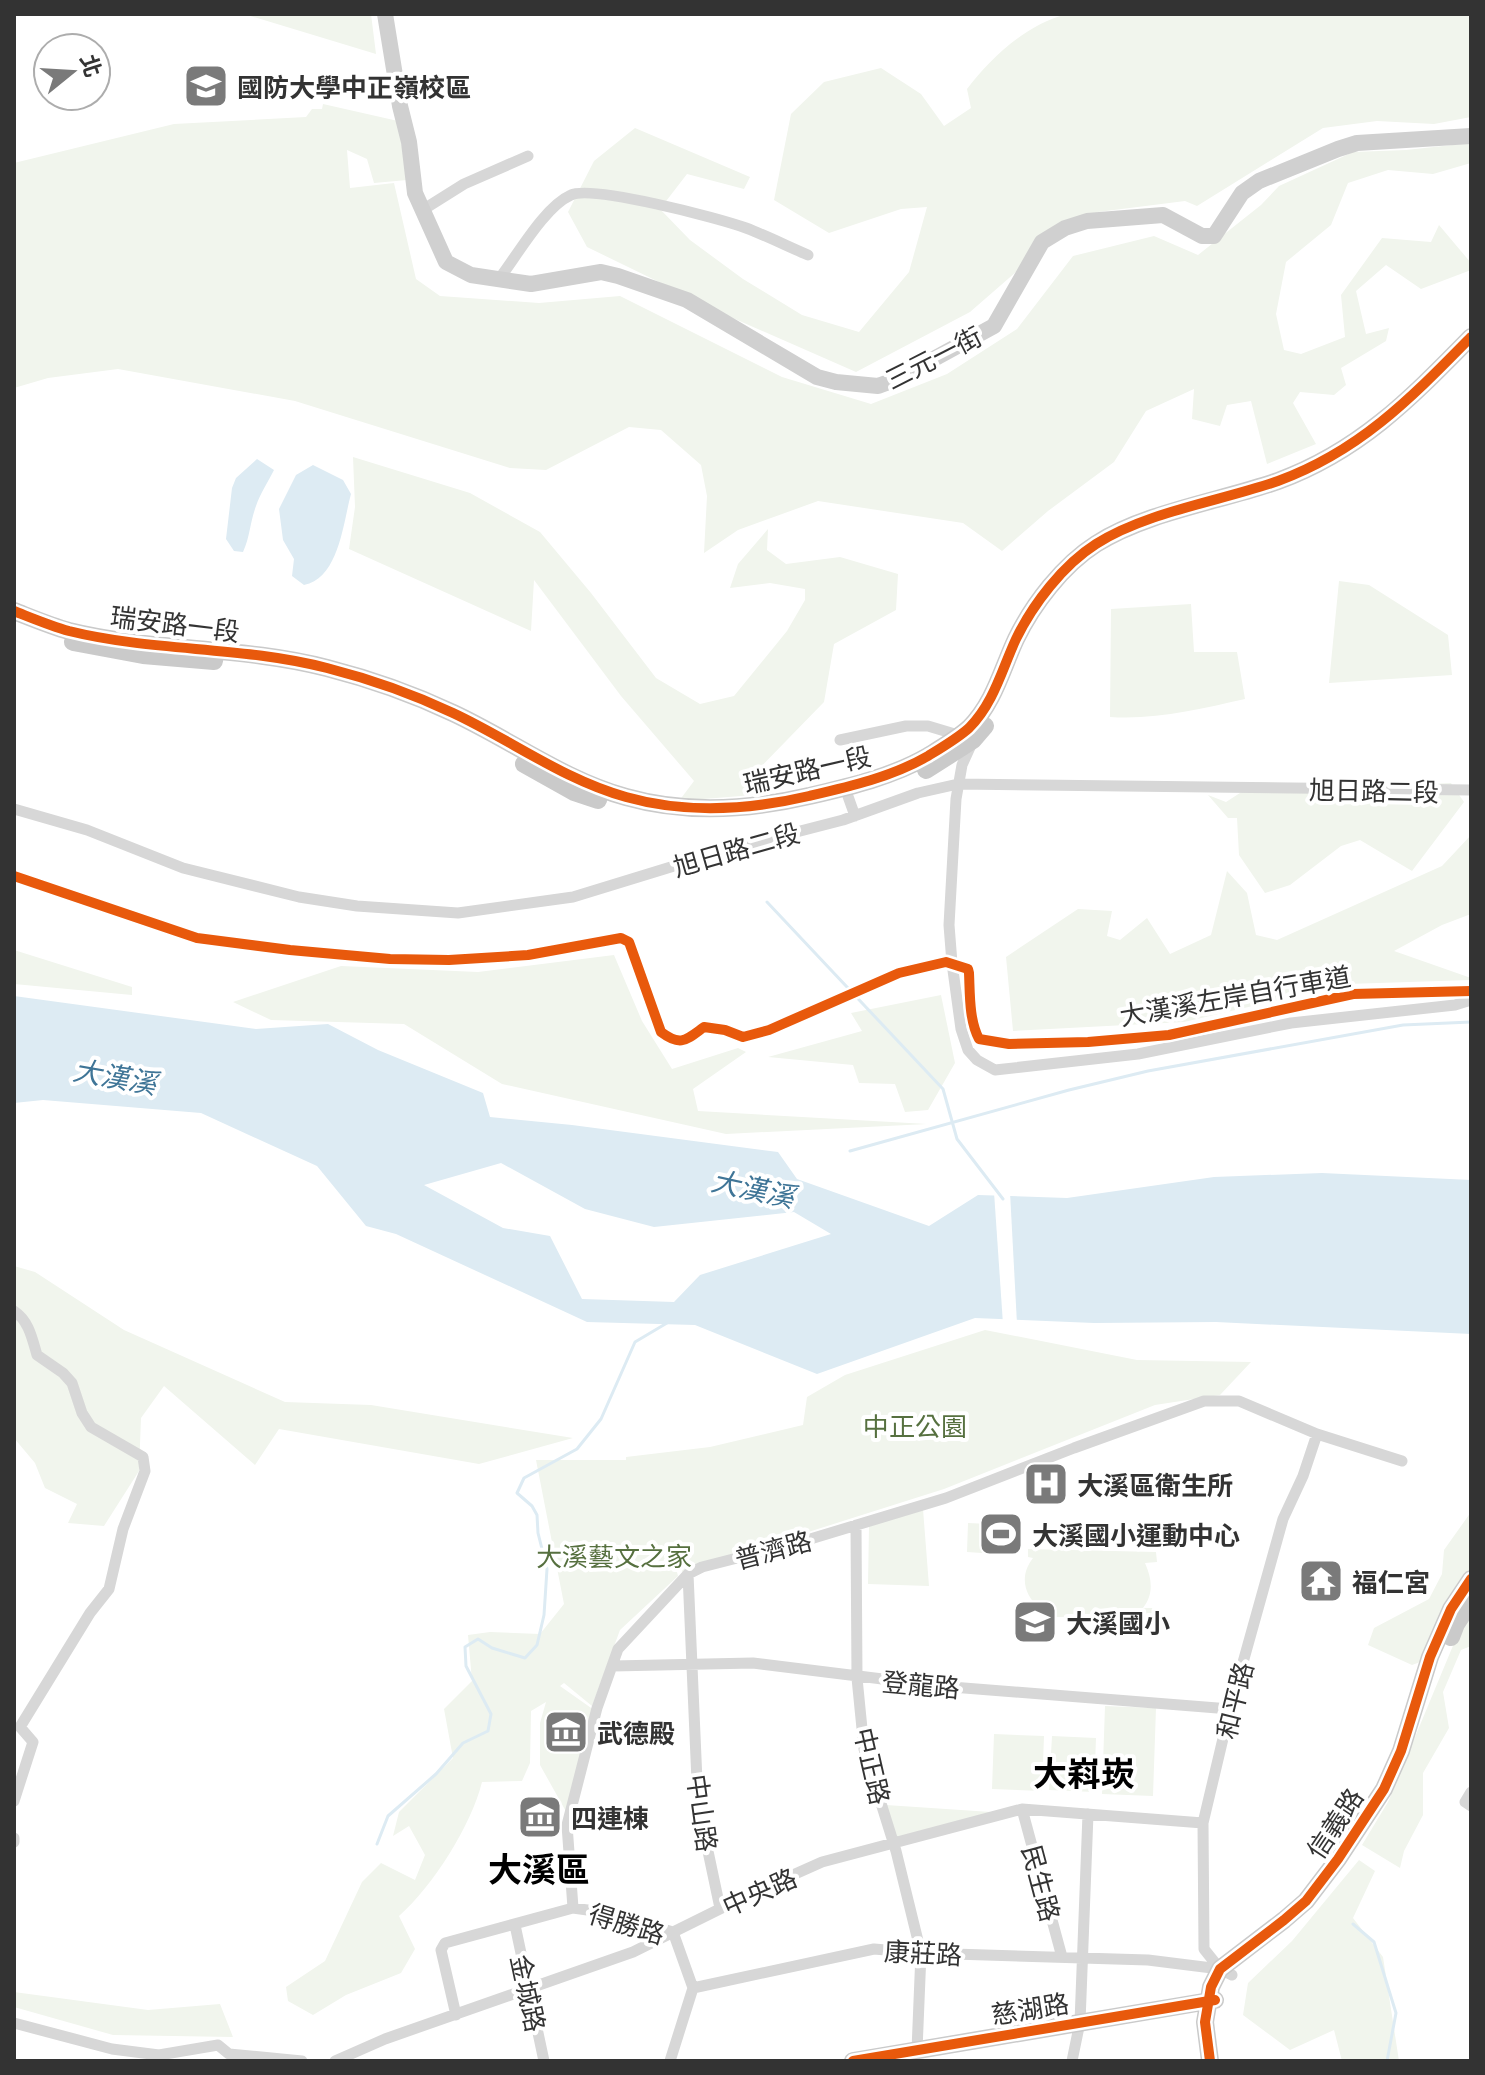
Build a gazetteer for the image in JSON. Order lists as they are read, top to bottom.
{
  "streets": {
    "main road": ["瑞安路一段", "信義路", "慈湖路"],
    "street": [
      "三元一街",
      "旭日路二段",
      "普濟路",
      "登龍路",
      "和平路",
      "中正路",
      "中山路",
      "民生路",
      "中央路",
      "得勝路",
      "康莊路",
      "金城路"
    ],
    "cycle path": ["大漢溪左岸自行車道"]
  },
  "crossings": [
    ["瑞安路一段", "旭日路二段"],
    ["普濟路", "登龍路"],
    ["普濟路", "和平路"],
    ["普濟路", "中正路"],
    ["普濟路", "中山路"],
    ["普濟路", "得勝路"],
    ["登龍路", "和平路"],
    ["登龍路", "中正路"],
    ["登龍路", "中山路"],
    ["和平路", "信義路"],
    ["和平路", "中央路"],
    ["和平路", "康莊路"],
    ["中正路", "中央路"],
    ["中正路", "康莊路"],
    ["中正路", "慈湖路"],
    ["中山路", "中央路"],
    ["信義路", "康莊路"],
    ["信義路", "慈湖路"],
    ["民生路", "中央路"],
    ["民生路", "康莊路"],
    ["中央路", "得勝路"],
    ["中央路", "金城路"],
    ["得勝路", "康莊路"]
  ],
  "districts": ["大嵙崁", "大溪區"],
  "water": ["大漢溪"],
  "parks": ["中正公園", "大溪藝文之家"],
  "places": {
    "school or university": ["國防大學中正嶺校區", "大溪國小"],
    "hospital": ["大溪區衛生所"],
    "sports": ["大溪國小運動中心"],
    "temple": ["福仁宮"],
    "museum": ["武德殿", "四連棟"]
  },
  "north": "right"
}
